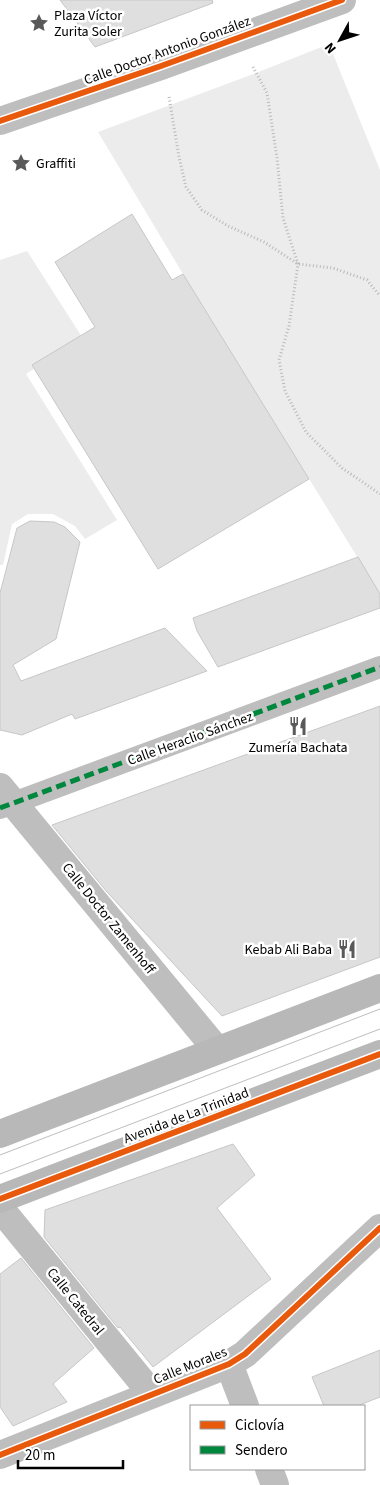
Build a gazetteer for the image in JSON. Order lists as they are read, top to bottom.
{
  "streets": {
    "main road": ["Avenida de La Trinidad"],
    "street": [
      "Calle Doctor Antonio González",
      "Calle Heraclio Sánchez",
      "Calle Doctor Zamenhoff",
      "Calle Catedral",
      "Calle Morales"
    ]
  },
  "crossings": [
    ["Calle Heraclio Sánchez", "Calle Doctor Zamenhoff"],
    ["Calle Catedral", "Calle Morales"]
  ],
  "places": {
    "place": ["Plaza Víctor Zurita Soler", "Graffiti"],
    "restaurant": ["Zumería Bachata", "Kebab Ali Baba"]
  },
  "legend": ["Ciclovía", "Sendero"],
  "scale_bar": "20 m",
  "north": "bottom left"
}
